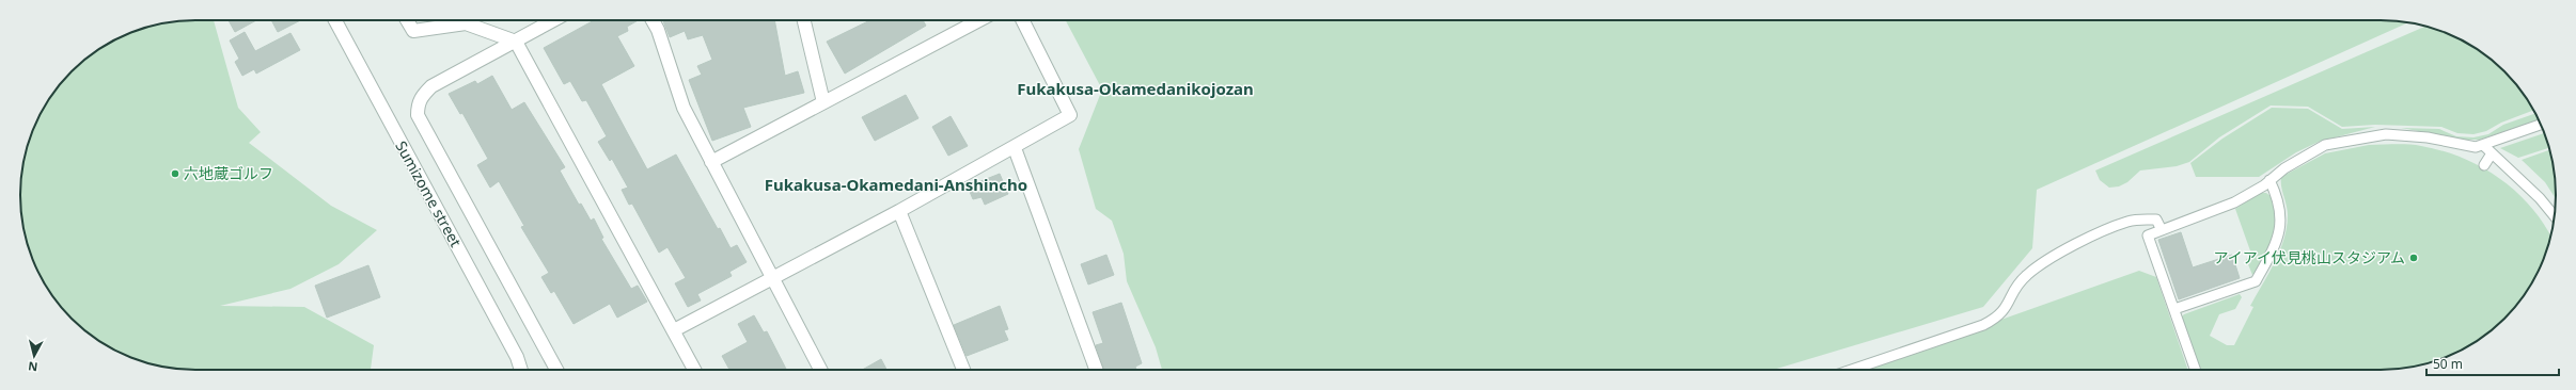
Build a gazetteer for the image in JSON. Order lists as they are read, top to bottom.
{
  "streets": {
    "street": ["Sumizome street"]
  },
  "districts": ["Fukakusa-Okamedanikojozan", "Fukakusa-Okamedani-Anshincho"],
  "places": ["六地蔵ゴルフ", "アイアイ伏見桃山スタジアム"],
  "scale_bar": "50 m",
  "north": "bottom"
}
